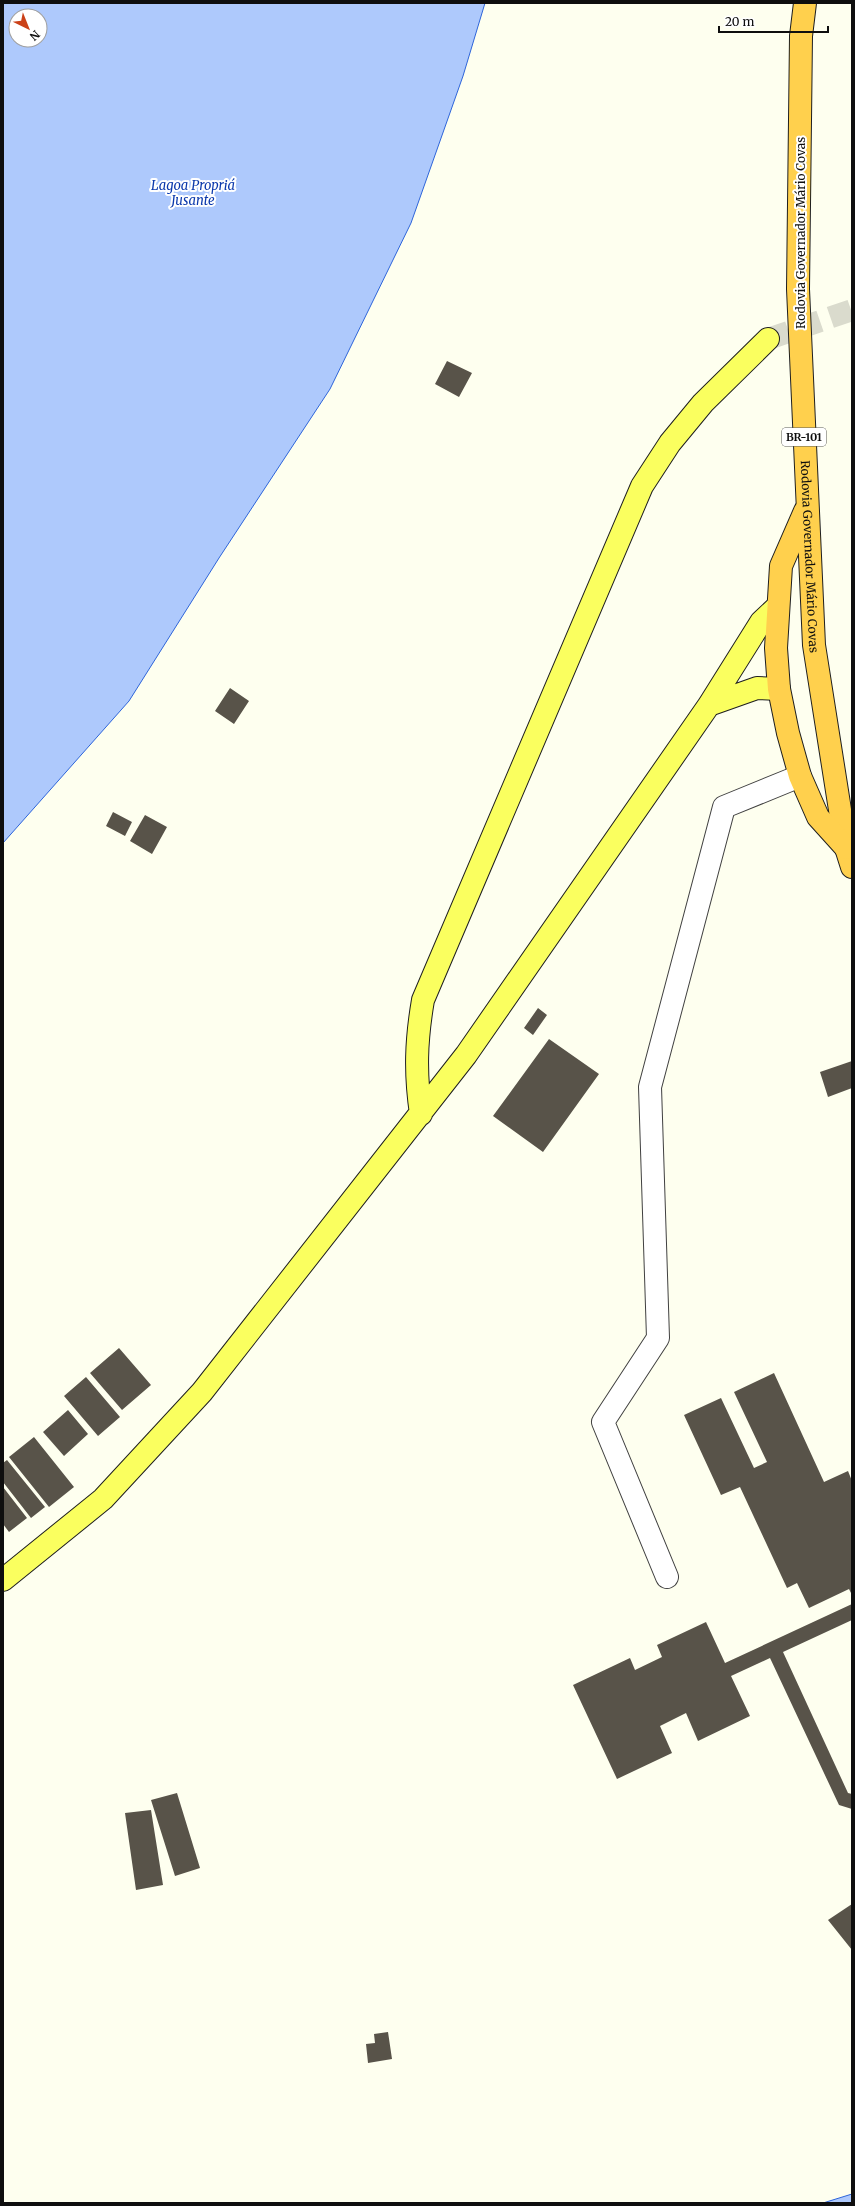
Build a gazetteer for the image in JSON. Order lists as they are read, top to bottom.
{
  "streets": {
    "highway": ["Rodovia Governador Mário Covas", "BR-101"]
  },
  "water": ["Lagoa Propriá Jusante"],
  "scale_bar": "20 m",
  "north": "bottom right"
}
